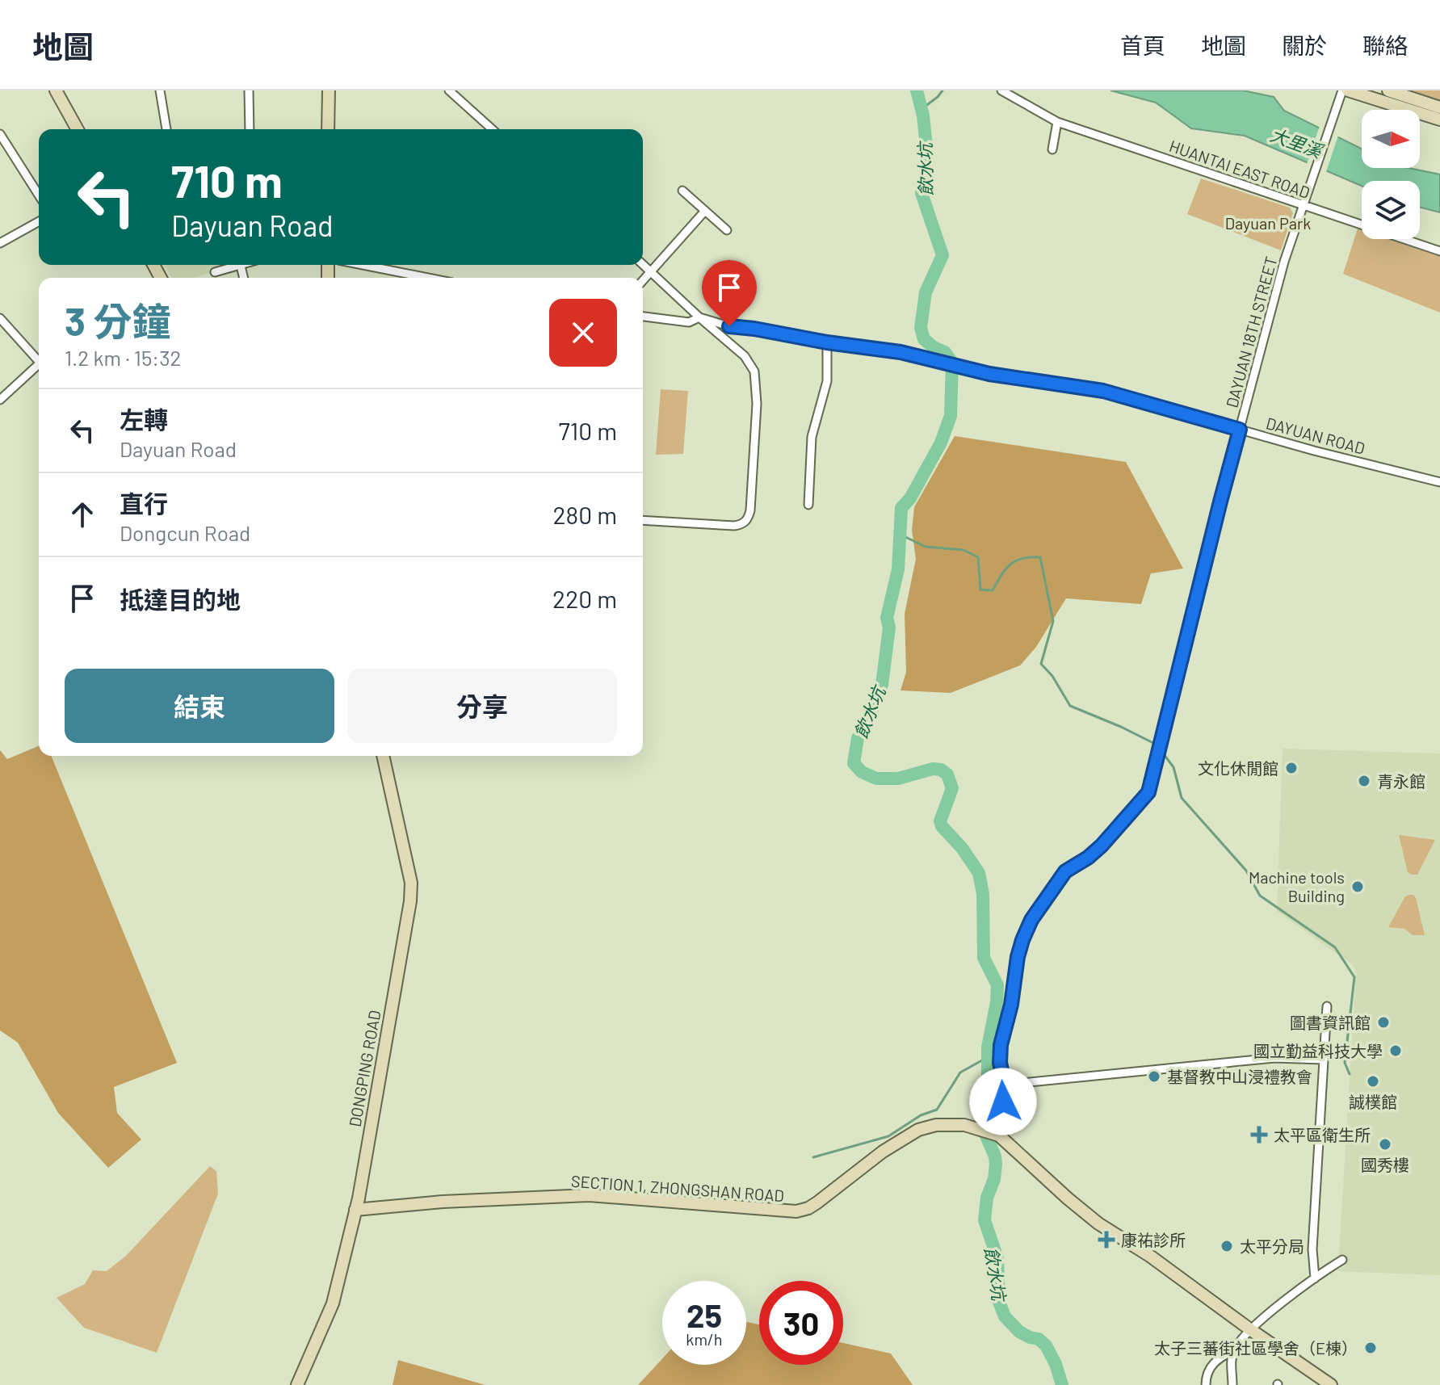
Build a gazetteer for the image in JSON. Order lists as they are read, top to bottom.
{
  "streets": {
    "main road": ["DONGPING ROAD", "SECTION 1, ZHONGSHAN ROAD"],
    "street": ["HUANTAI EAST ROAD", "DAYUAN 18TH STREET", "DAYUAN ROAD"]
  },
  "crossings": [
    ["HUANTAI EAST ROAD", "DAYUAN 18TH STREET"],
    ["DAYUAN 18TH STREET", "DAYUAN ROAD"],
    ["DAYUAN 18TH STREET", "SECTION 1, ZHONGSHAN ROAD"],
    ["DONGPING ROAD", "SECTION 1, ZHONGSHAN ROAD"]
  ],
  "water": ["大里溪", "飲水坑"],
  "parks": ["Dayuan Park"],
  "places": {
    "other": [
      "文化休閒館",
      "青永館",
      "Machine tools Building",
      "圖書資訊館",
      "國立勤益科技大學",
      "基督教中山浸禮教會",
      "誠樸館",
      "國秀樓",
      "太平分局",
      "太子三蕃街社區學舍（E棟）"
    ],
    "health": ["太平區衛生所", "康祐診所"]
  },
  "north": "right",
  "page": {
    "header": "地圖",
    "nav": [
      "首頁",
      "地圖",
      "關於",
      "聯絡"
    ],
    "turn": ["710 m", "Dayuan Road"],
    "heading": ["3 分鐘", "1.2 km · 15:32"],
    "list": [
      {
        "name": "左轉",
        "note": "Dayuan Road",
        "value": "710 m"
      },
      {
        "name": "直行",
        "note": "Dongcun Road",
        "value": "280 m"
      },
      {
        "name": "抵達目的地",
        "value": "220 m"
      }
    ],
    "buttons": ["結束", "分享"],
    "speed": "25 km/h",
    "limit": "30"
  }
}
